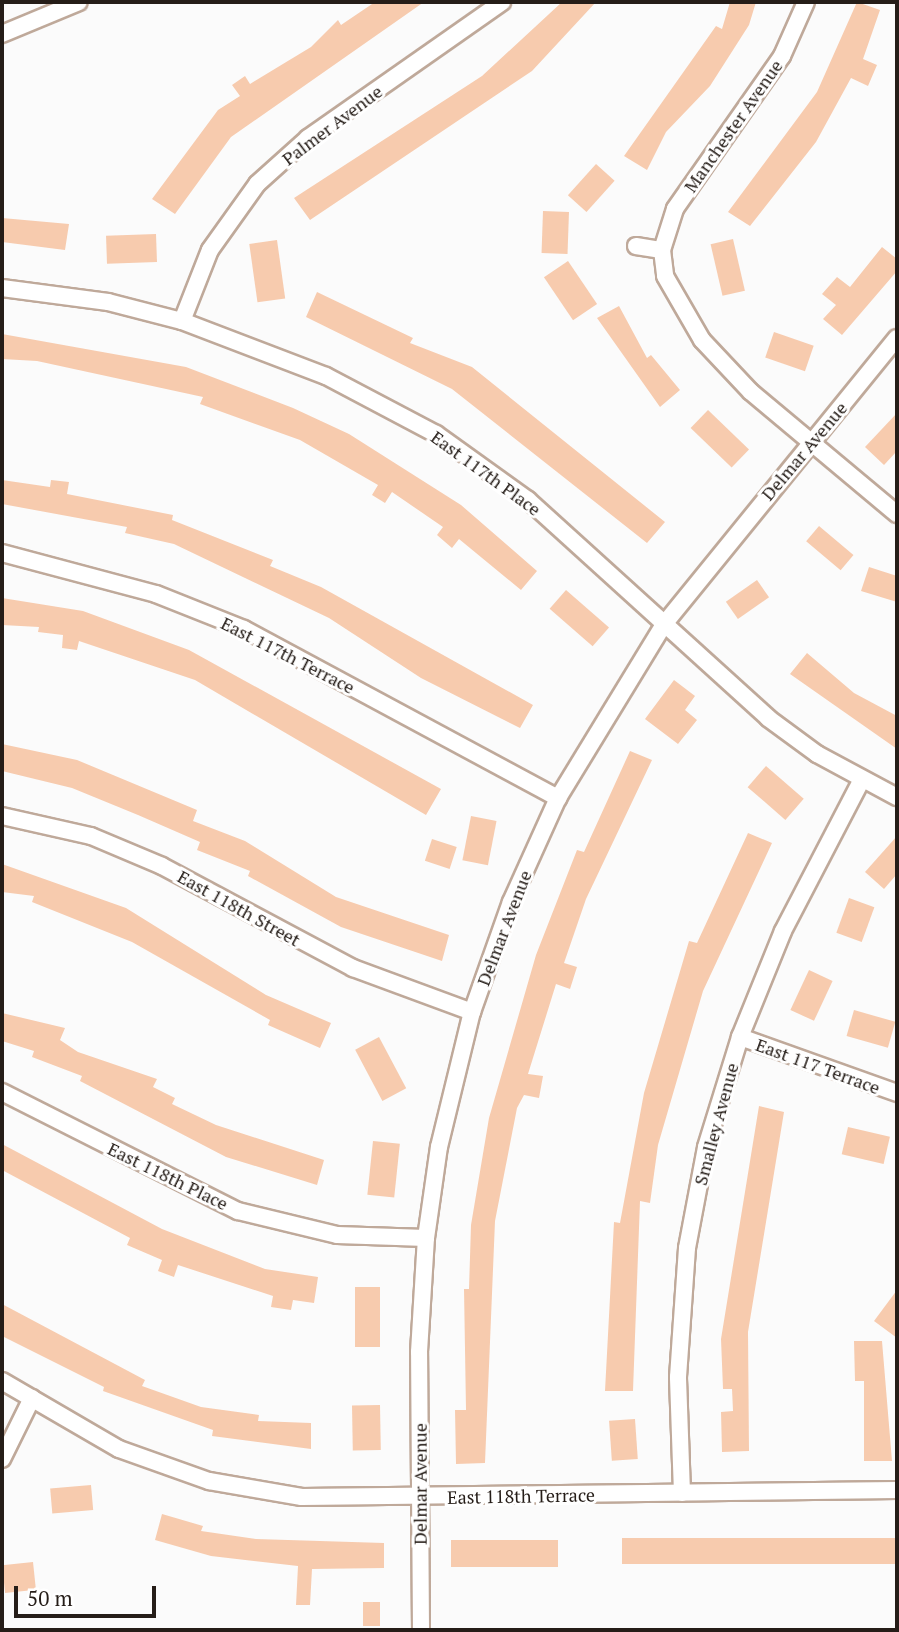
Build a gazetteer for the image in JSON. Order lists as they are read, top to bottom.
{
  "streets": {
    "street": [
      "Palmer Avenue",
      "Manchester Avenue",
      "Delmar Avenue",
      "East 117th Place",
      "East 117th Terrace",
      "East 118th Street",
      "East 117 Terrace",
      "Smalley Avenue",
      "East 118th Place",
      "East 118th Terrace"
    ]
  },
  "crossings": [
    ["Palmer Avenue", "East 117th Place"],
    ["Delmar Avenue", "East 117th Place"],
    ["Delmar Avenue", "East 117th Terrace"],
    ["Delmar Avenue", "East 118th Street"],
    ["Delmar Avenue", "East 118th Place"],
    ["Delmar Avenue", "East 118th Terrace"],
    ["East 117th Place", "Smalley Avenue"],
    ["East 117 Terrace", "Smalley Avenue"],
    ["Smalley Avenue", "East 118th Terrace"]
  ],
  "scale_bar": "50 m"
}
